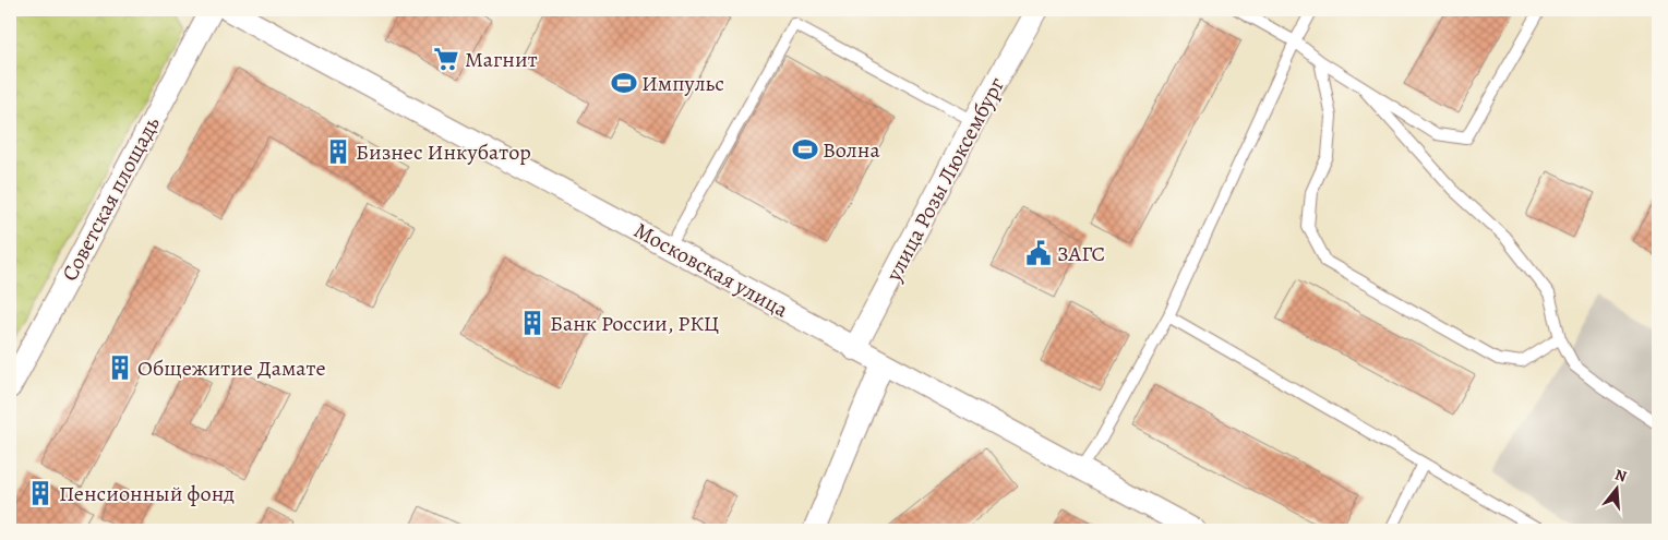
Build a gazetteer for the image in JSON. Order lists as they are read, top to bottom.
{
  "streets": {
    "street": ["улица Розы Люксембург", "Советская площадь", "Московская улица"]
  },
  "crossings": [
    ["улица Розы Люксембург", "Московская улица"]
  ],
  "places": {
    "supermarket": ["Магнит"],
    "sports": ["Импульс", "Волна"],
    "building": [
      "Бизнес Инкубатор",
      "Банк России, РКЦ",
      "Общежитие Дамате",
      "Пенсионный фонд"
    ],
    "public building": ["ЗАГС"]
  },
  "north": "top"
}
